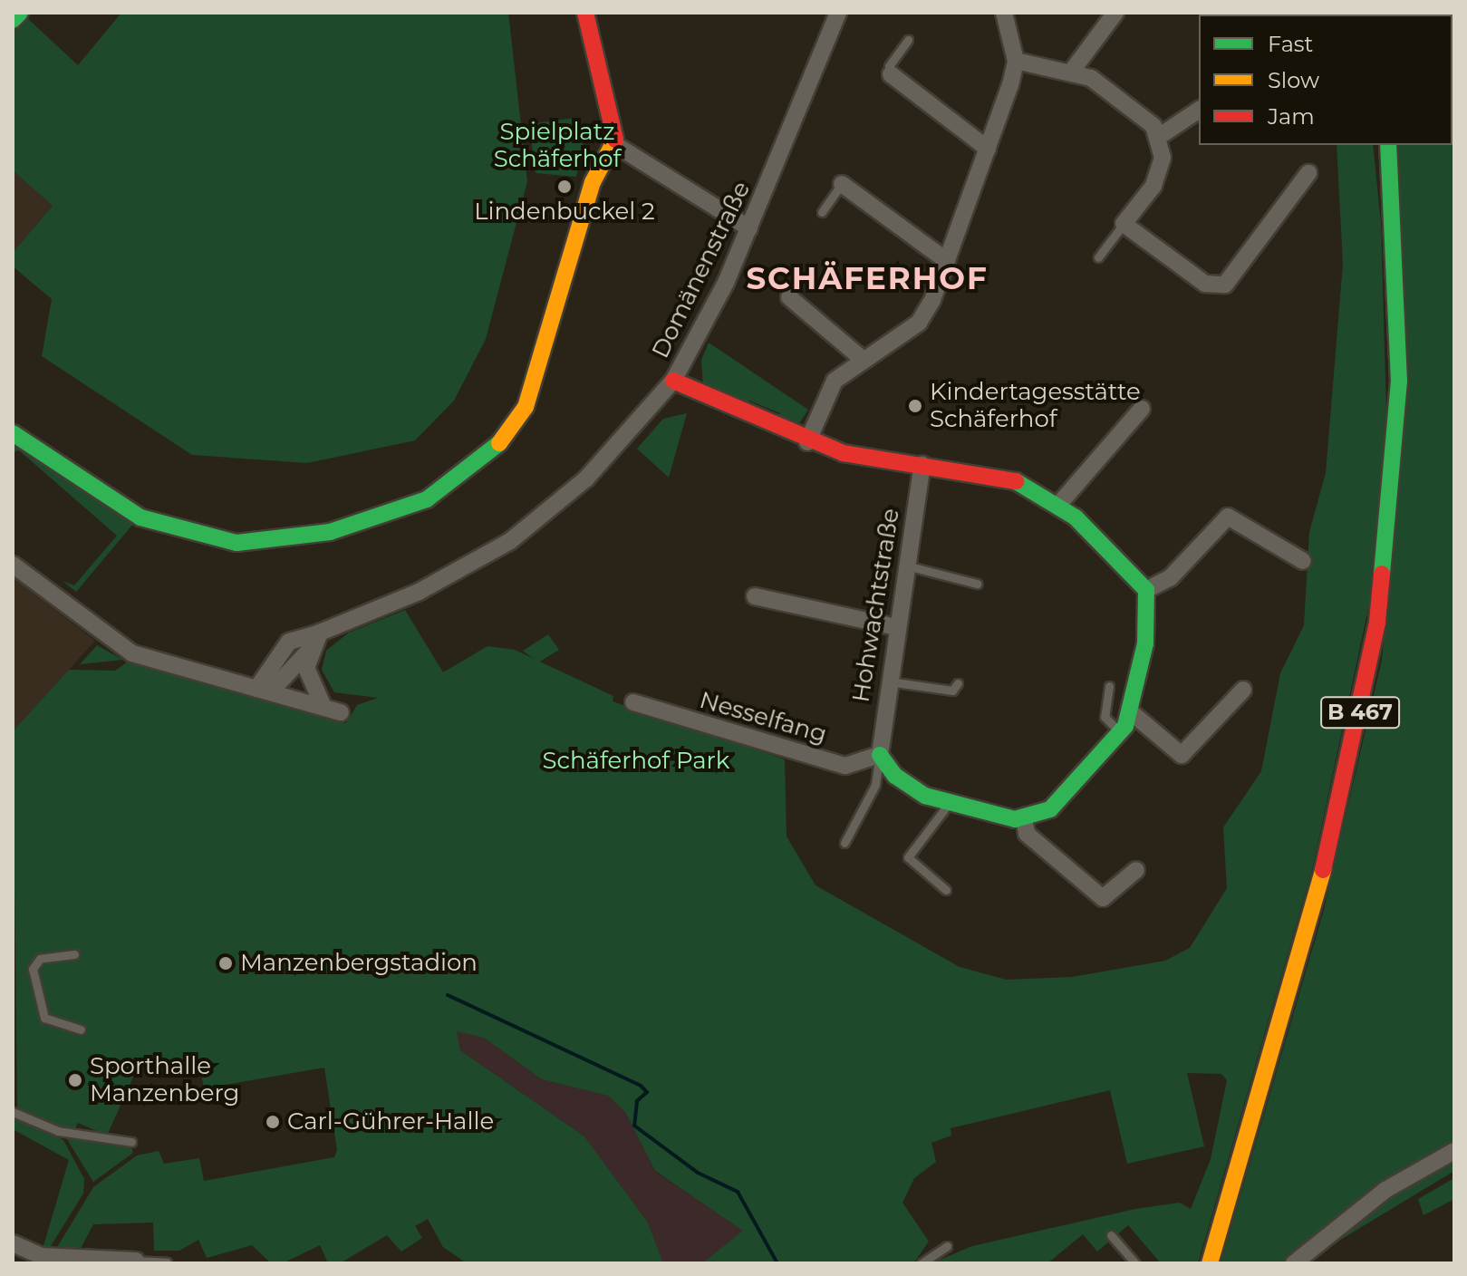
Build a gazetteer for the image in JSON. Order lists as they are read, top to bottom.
{
  "streets": {
    "street": [
      "Domänenstraße",
      "Hohwachtstraße",
      "B 467",
      "Nesselfang"
    ]
  },
  "crossings": [
    ["Hohwachtstraße", "Nesselfang"]
  ],
  "districts": ["SCHÄFERHOF"],
  "parks": ["Spielplatz Schäferhof", "Schäferhof Park"],
  "places": [
    "Lindenbuckel 2",
    "Kindertagesstätte Schäferhof",
    "Manzenbergstadion",
    "Sporthalle Manzenberg",
    "Carl-Gührer-Halle"
  ],
  "legend": ["Fast", "Slow", "Jam"]
}
